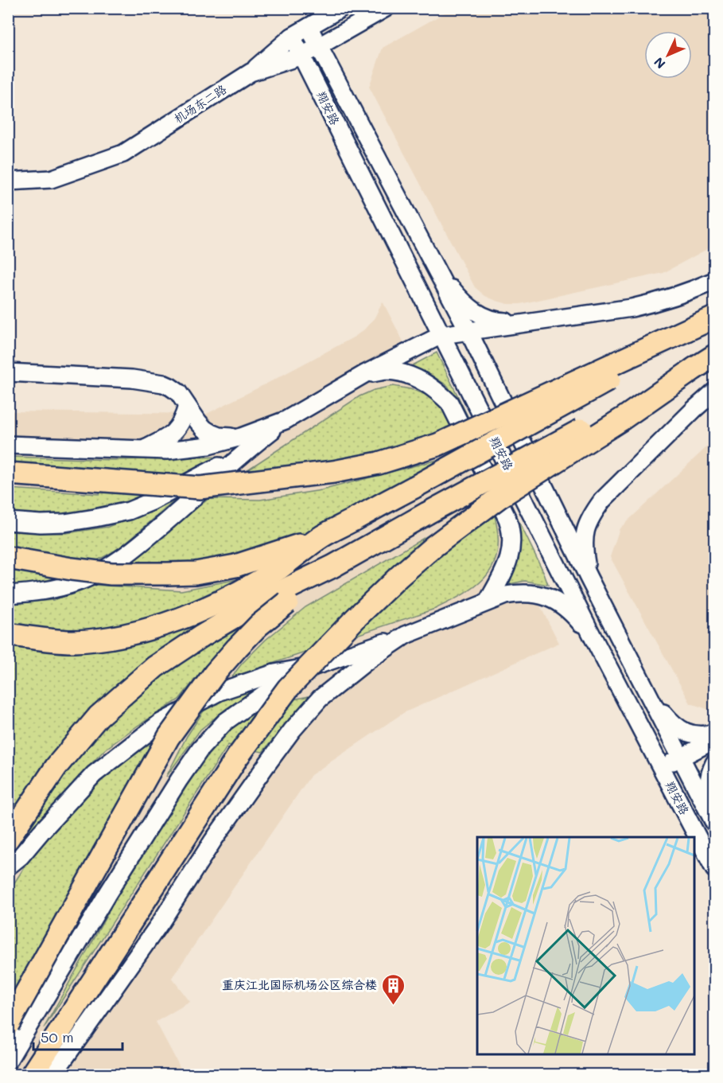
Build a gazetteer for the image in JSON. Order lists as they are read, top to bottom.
{
  "streets": {
    "main road": ["机场东二路", "翔安路"]
  },
  "crossings": [
    ["机场东二路", "翔安路"]
  ],
  "places": {
    "building": ["重庆江北国际机场公区综合楼"]
  },
  "scale_bar": "50 m",
  "north": "bottom left"
}
